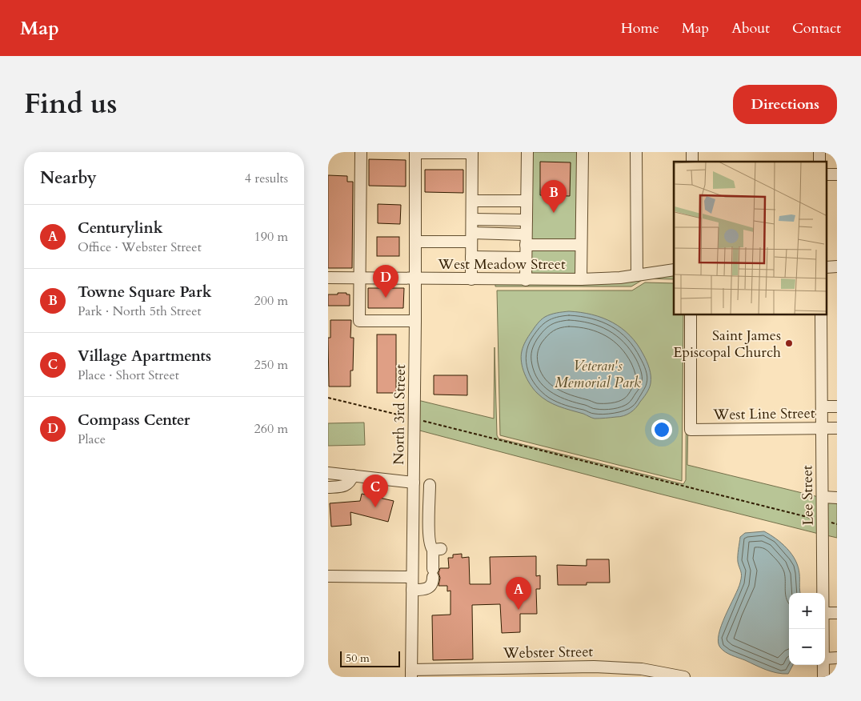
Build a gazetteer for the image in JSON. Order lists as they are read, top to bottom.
{
  "streets": {
    "street": [
      "West Meadow Street",
      "West Line Street",
      "North 3rd Street",
      "Lee Street",
      "Webster Street"
    ]
  },
  "crossings": [
    ["West Meadow Street", "North 3rd Street"],
    ["West Line Street", "Lee Street"],
    ["North 3rd Street", "Webster Street"]
  ],
  "parks": ["Veteran's Memorial Park"],
  "places": ["Saint James Episcopal Church"],
  "scale_bar": "50 m",
  "page": {
    "header": "Map",
    "nav": [
      "Home",
      "Map",
      "About",
      "Contact"
    ],
    "title": "Find us",
    "buttons": "Directions",
    "heading": ["Nearby", "4 results"],
    "pins": [
      "B",
      "D",
      "C",
      "A"
    ],
    "list": [
      {
        "mark": "A",
        "name": "Centurylink",
        "note": "Office · Webster Street",
        "value": "190 m"
      },
      {
        "mark": "B",
        "name": "Towne Square Park",
        "note": "Park · North 5th Street",
        "value": "200 m"
      },
      {
        "mark": "C",
        "name": "Village Apartments",
        "note": "Place · Short Street",
        "value": "250 m"
      },
      {
        "mark": "D",
        "name": "Compass Center",
        "note": "Place",
        "value": "260 m"
      }
    ],
    "map_buttons": ["+", "−"],
    "scale": "50 m"
  }
}
